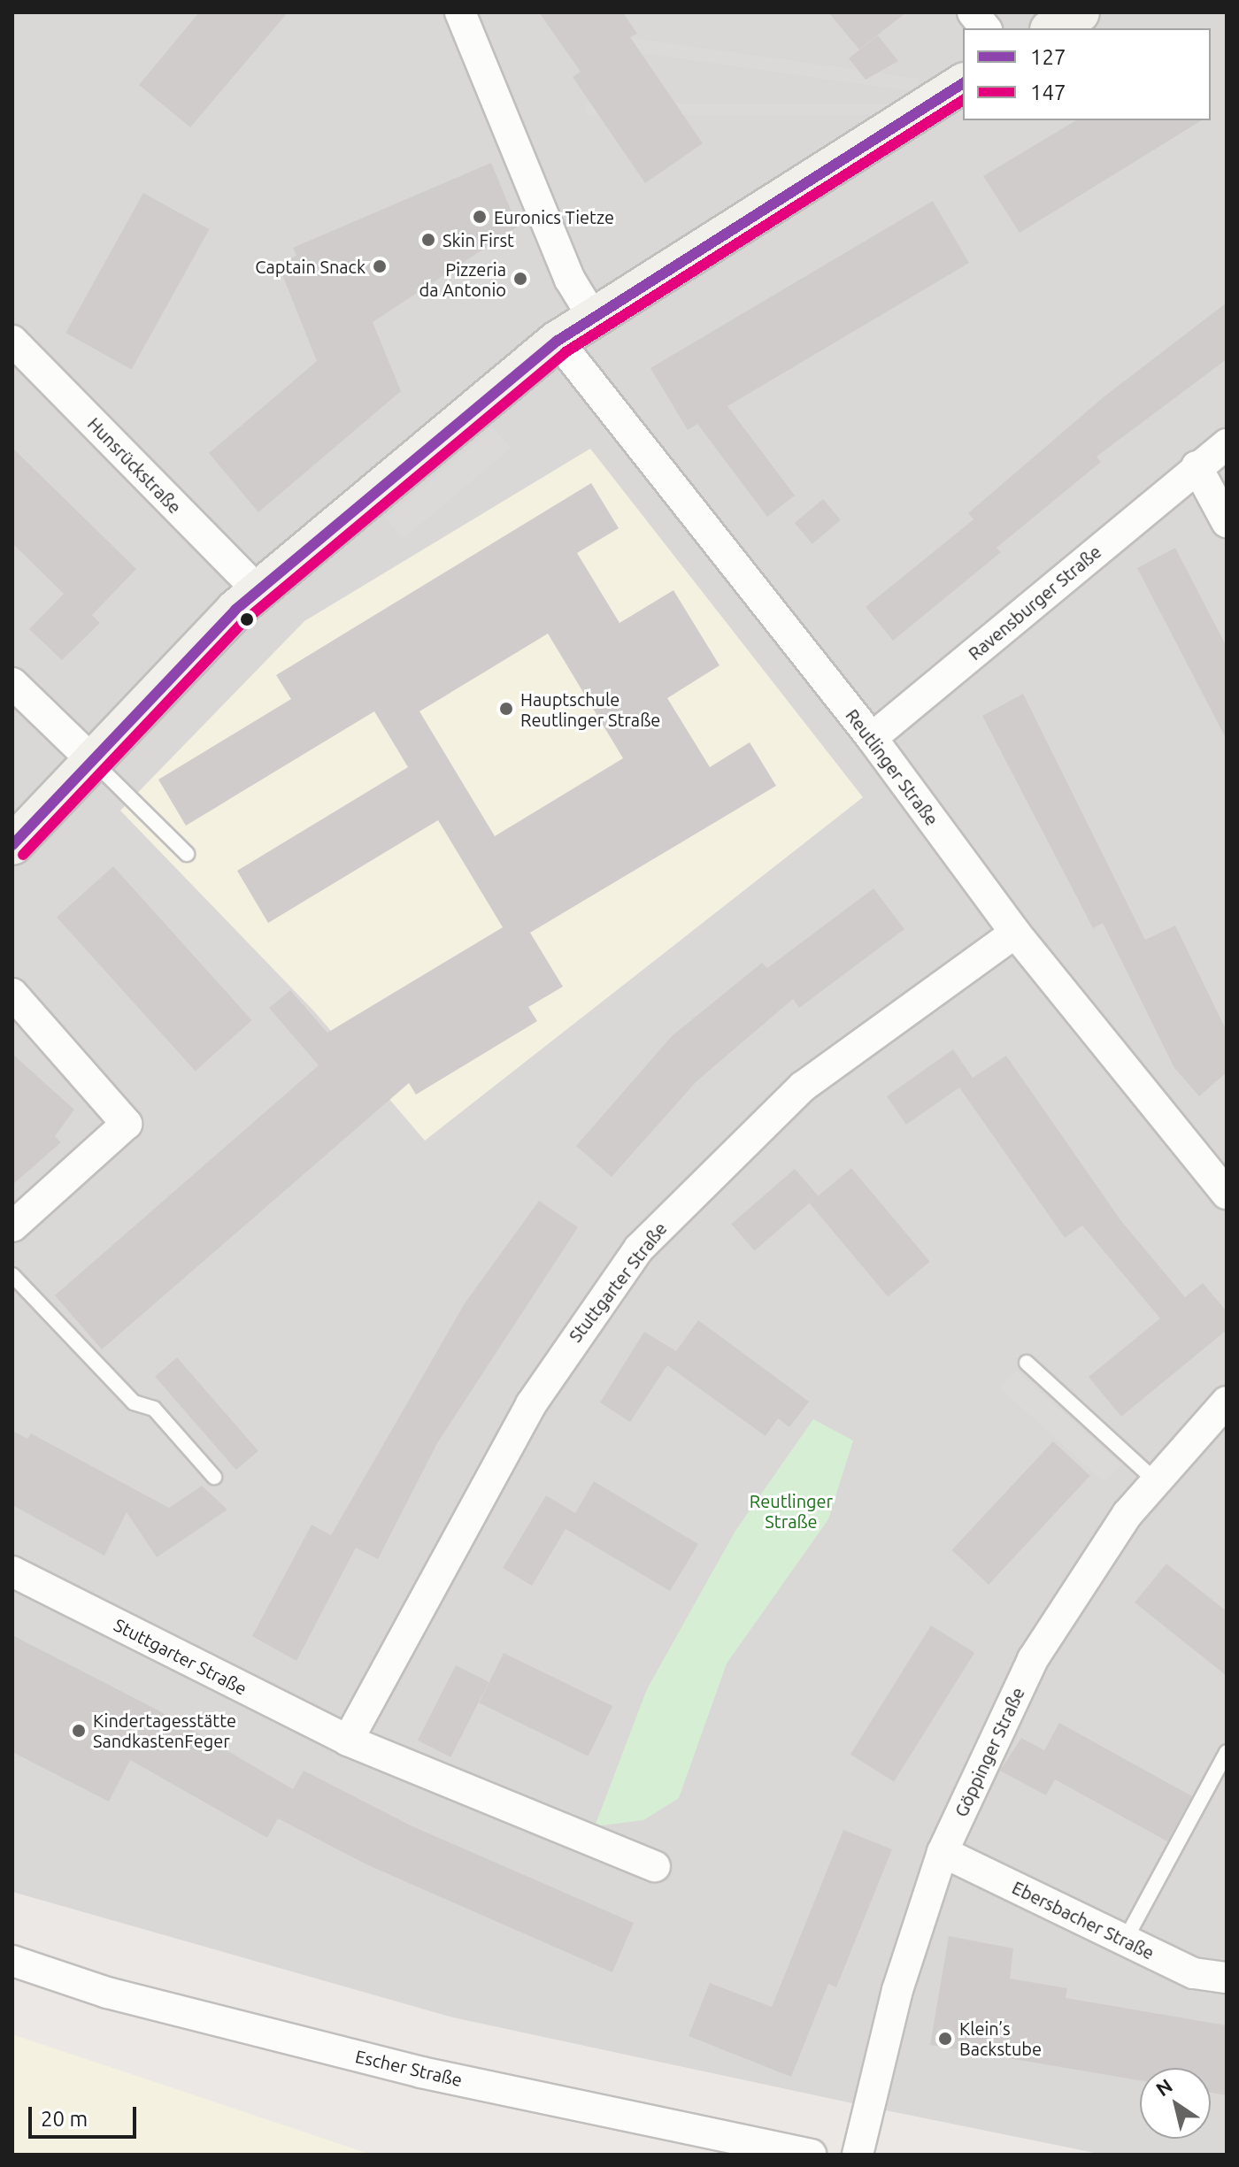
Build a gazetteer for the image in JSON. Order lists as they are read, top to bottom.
{
  "streets": {
    "street": [
      "Hunsrückstraße",
      "Ravensburger Straße",
      "Reutlinger Straße",
      "Stuttgarter Straße",
      "Göppinger Straße",
      "Ebersbacher Straße",
      "Escher Straße"
    ]
  },
  "crossings": [
    ["Ravensburger Straße", "Reutlinger Straße"],
    ["Reutlinger Straße", "Stuttgarter Straße"],
    ["Göppinger Straße", "Ebersbacher Straße"]
  ],
  "parks": ["Reutlinger Straße"],
  "places": [
    "Euronics Tietze",
    "Skin First",
    "Captain Snack",
    "Pizzeria da Antonio",
    "Hauptschule Reutlinger Straße",
    "Kindertagesstätte SandkastenFeger",
    "Klein’s Backstube"
  ],
  "lines": ["transit line 127", "transit line 147"],
  "legend": ["127", "147"],
  "scale_bar": "20 m",
  "north": "top left"
}
